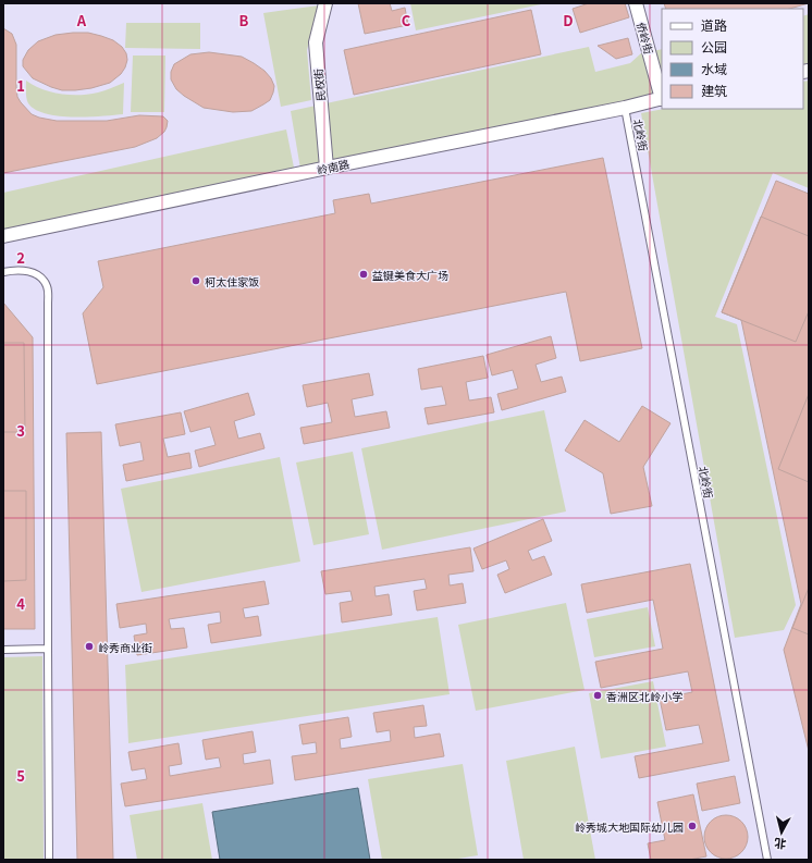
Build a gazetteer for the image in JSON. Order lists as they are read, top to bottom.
{
  "streets": {
    "street": ["侨岭街", "民权街", "岭南路"],
    "lane": ["北岭街"]
  },
  "crossings": [
    ["侨岭街", "岭南路"],
    ["民权街", "岭南路"],
    ["北岭街", "岭南路"]
  ],
  "places": [
    "益键美食大广场",
    "柯太住家饭",
    "岭秀商业街",
    "香洲区北岭小学",
    "岭秀城大地国际幼儿园"
  ],
  "legend": [
    "道路",
    "公园",
    "水域",
    "建筑"
  ],
  "north": "bottom",
  "grid": {
    "columns": [
      "A",
      "B",
      "C",
      "D"
    ],
    "rows": [
      "1",
      "2",
      "3",
      "4",
      "5"
    ]
  }
}
